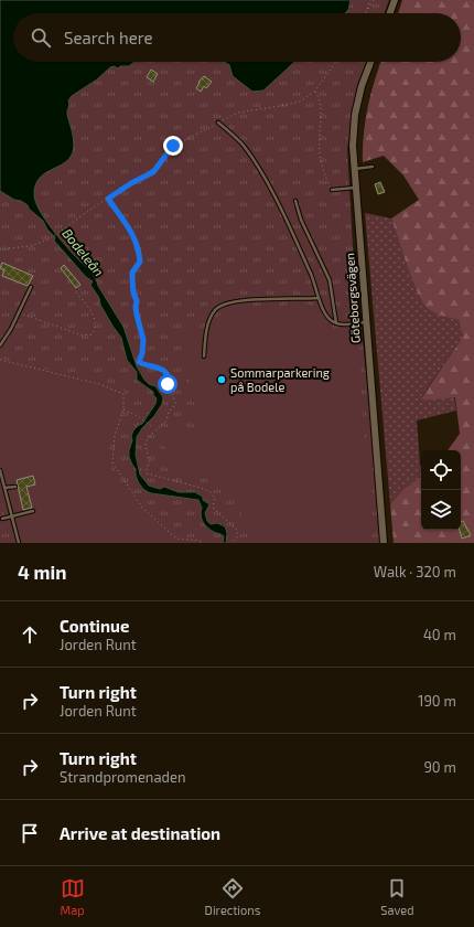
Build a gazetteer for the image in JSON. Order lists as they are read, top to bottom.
{
  "streets": {
    "street": ["Göteborgsvägen"]
  },
  "water": ["Bodeleån"],
  "places": ["Sommarparkering på Bodele"],
  "page": {
    "search": "Search here",
    "heading": ["4 min", "Walk · 320 m"],
    "list": [
      ["Continue", "Jorden Runt", "40 m"],
      ["Turn right", "Jorden Runt", "190 m"],
      ["Turn right", "Strandpromenaden", "90 m"],
      "Arrive at destination"
    ],
    "nav": ["Map", "Directions", "Saved"]
  }
}
